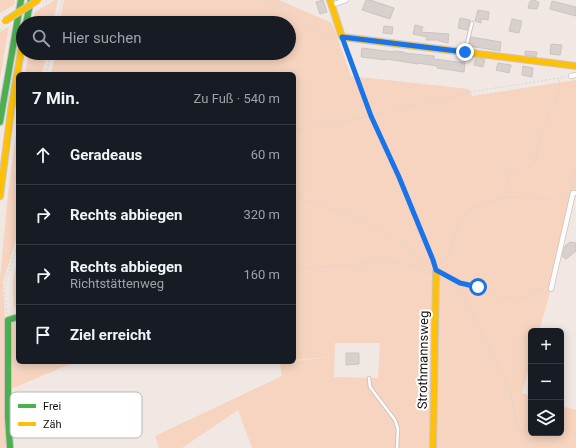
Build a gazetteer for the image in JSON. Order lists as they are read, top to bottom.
{
  "streets": {
    "main road": ["Strothmannsweg"]
  },
  "legend": ["Frei", "Zäh"],
  "page": {
    "search": "Hier suchen",
    "heading": ["7 Min.", "Zu Fuß · 540 m"],
    "list": [
      ["Geradeaus", "60 m"],
      ["Rechts abbiegen", "320 m"],
      ["Rechts abbiegen", "Richtstättenweg", "160 m"],
      "Ziel erreicht"
    ],
    "map_buttons": ["+", "−"]
  }
}
